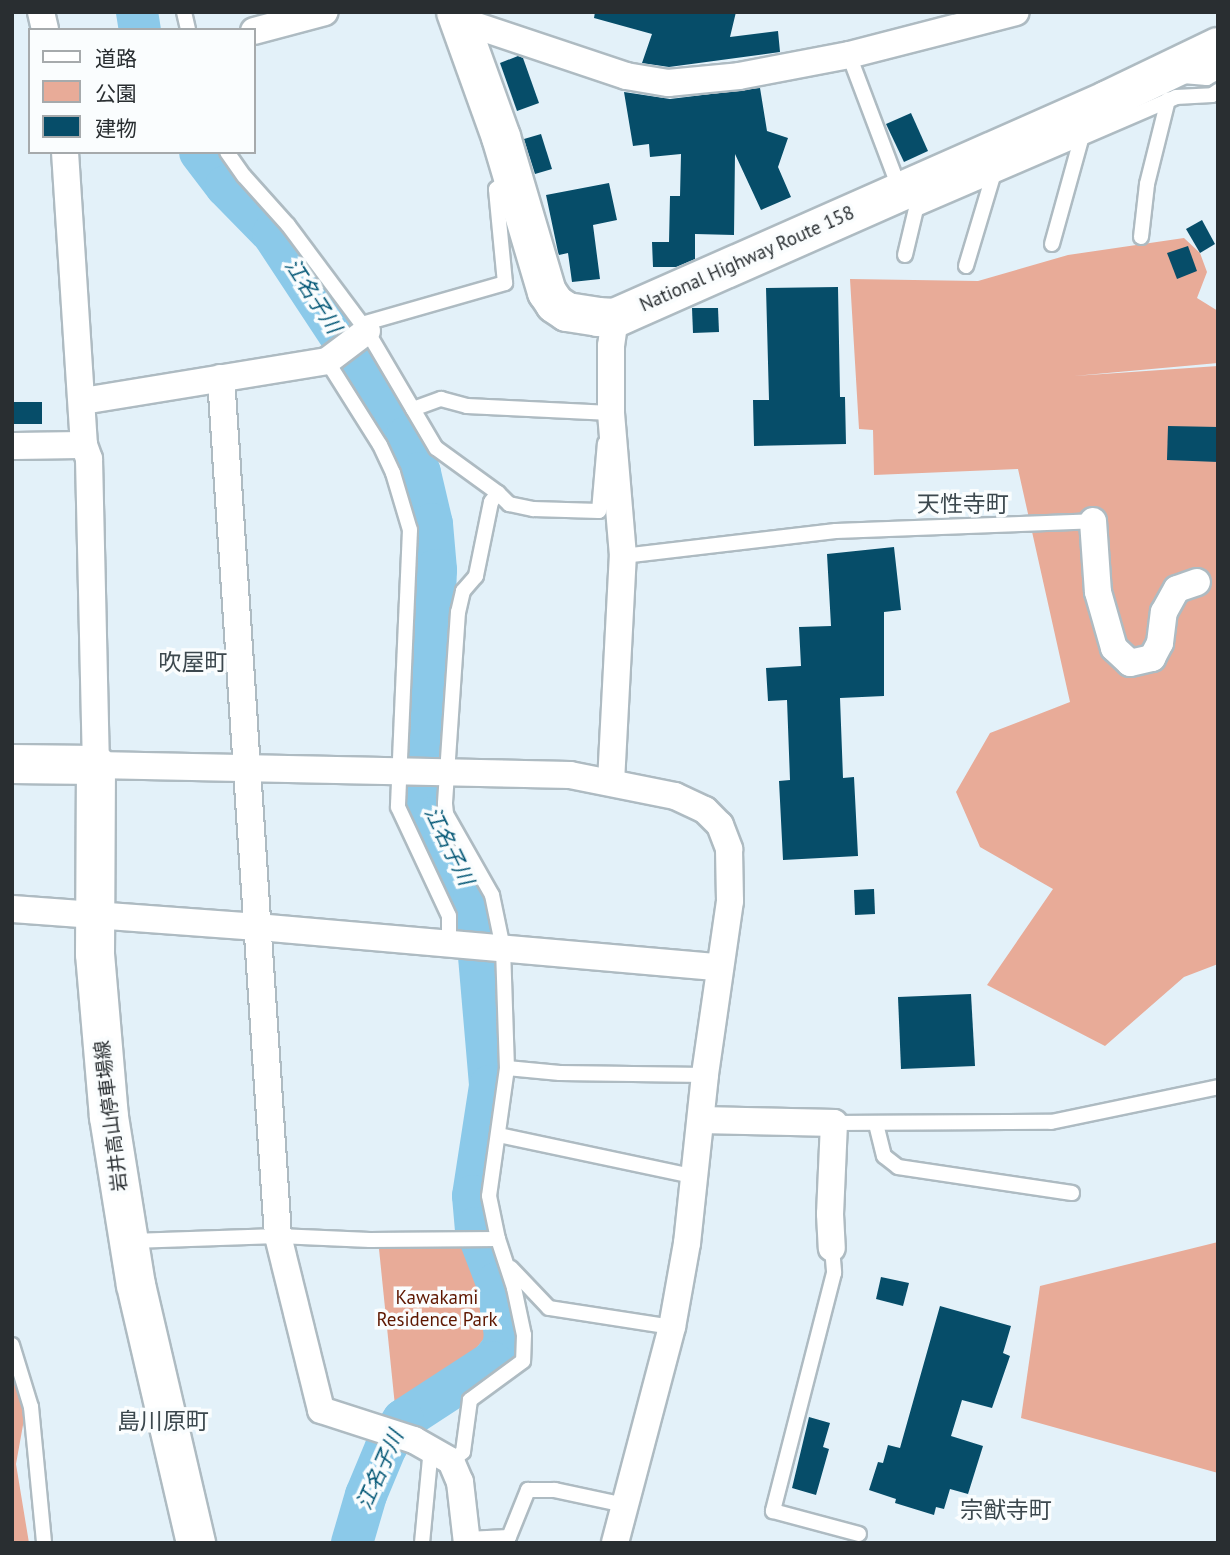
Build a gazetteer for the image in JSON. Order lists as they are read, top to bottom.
{
  "streets": {
    "main road": ["National Highway Route 158", "岩井高山停車場線"]
  },
  "districts": [
    "天性寺町",
    "吹屋町",
    "島川原町",
    "宗猷寺町"
  ],
  "water": ["江名子川"],
  "parks": ["Kawakami Residence Park"],
  "legend": ["道路", "公園", "建物"]
}
